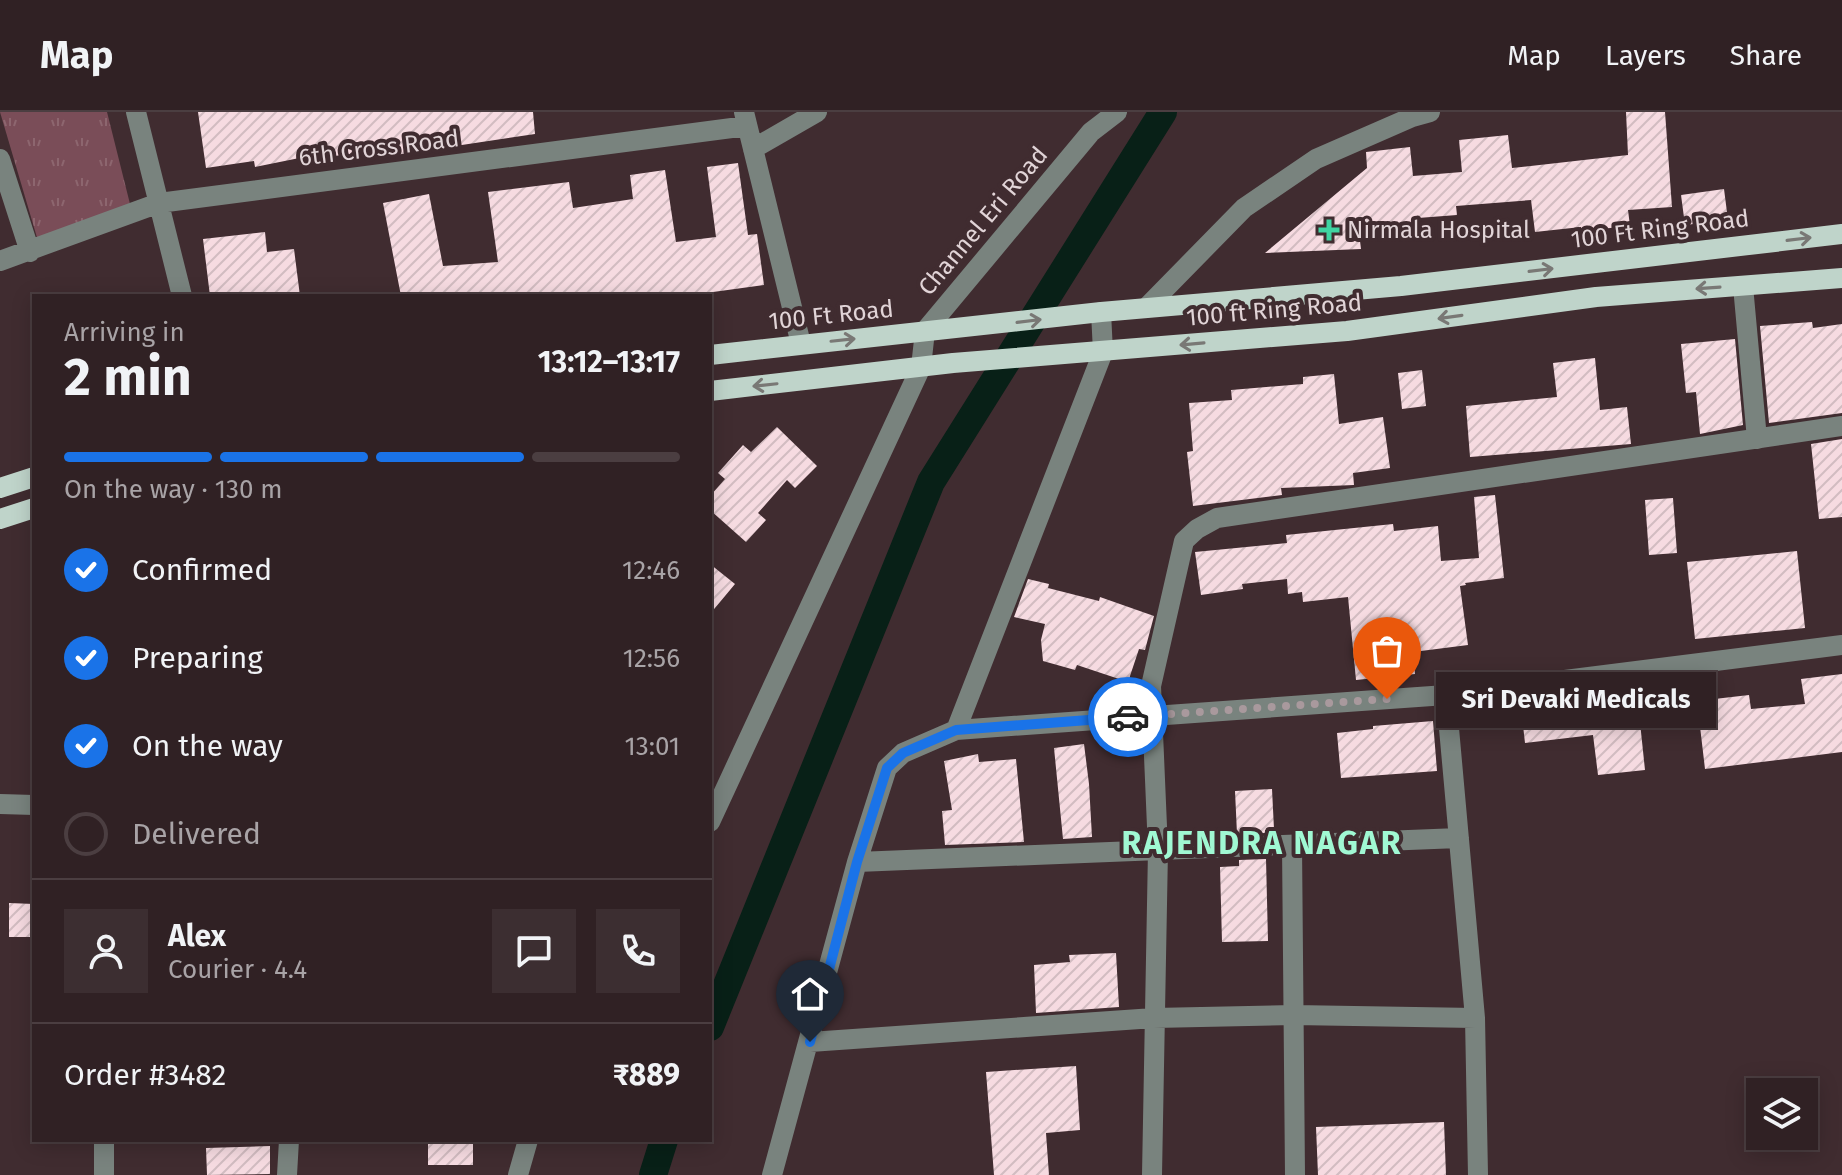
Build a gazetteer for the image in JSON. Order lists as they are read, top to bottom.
{
  "streets": {
    "main road": ["100 Ft Ring Road", "100 ft Ring Road", "100 Ft Road"],
    "street": ["6th Cross Road", "Channel Eri Road"]
  },
  "crossings": [
    ["Channel Eri Road", "100 Ft Road"],
    ["100 Ft Ring Road", "100 Ft Road"]
  ],
  "one_way": ["100 Ft Ring Road", "100 ft Ring Road", "100 Ft Road"],
  "districts": ["RAJENDRA NAGAR"],
  "places": {
    "health": ["Nirmala Hospital"],
    "other": ["Sri Devaki Medicals"]
  },
  "page": {
    "header": "Map",
    "nav": ["Map", "Layers", "Share"],
    "heading": ["2 min", "Arriving in", "13:12–13:17"],
    "panel": [
      "Alex",
      "Courier · 4.4",
      "Order #3482",
      "₹889"
    ],
    "bar": "On the way · 130 m",
    "list": [
      ["Confirmed", "12:46"],
      ["Preparing", "12:56"],
      ["On the way", "13:01"],
      "Delivered"
    ],
    "bubble": "Sri Devaki Medicals"
  }
}
